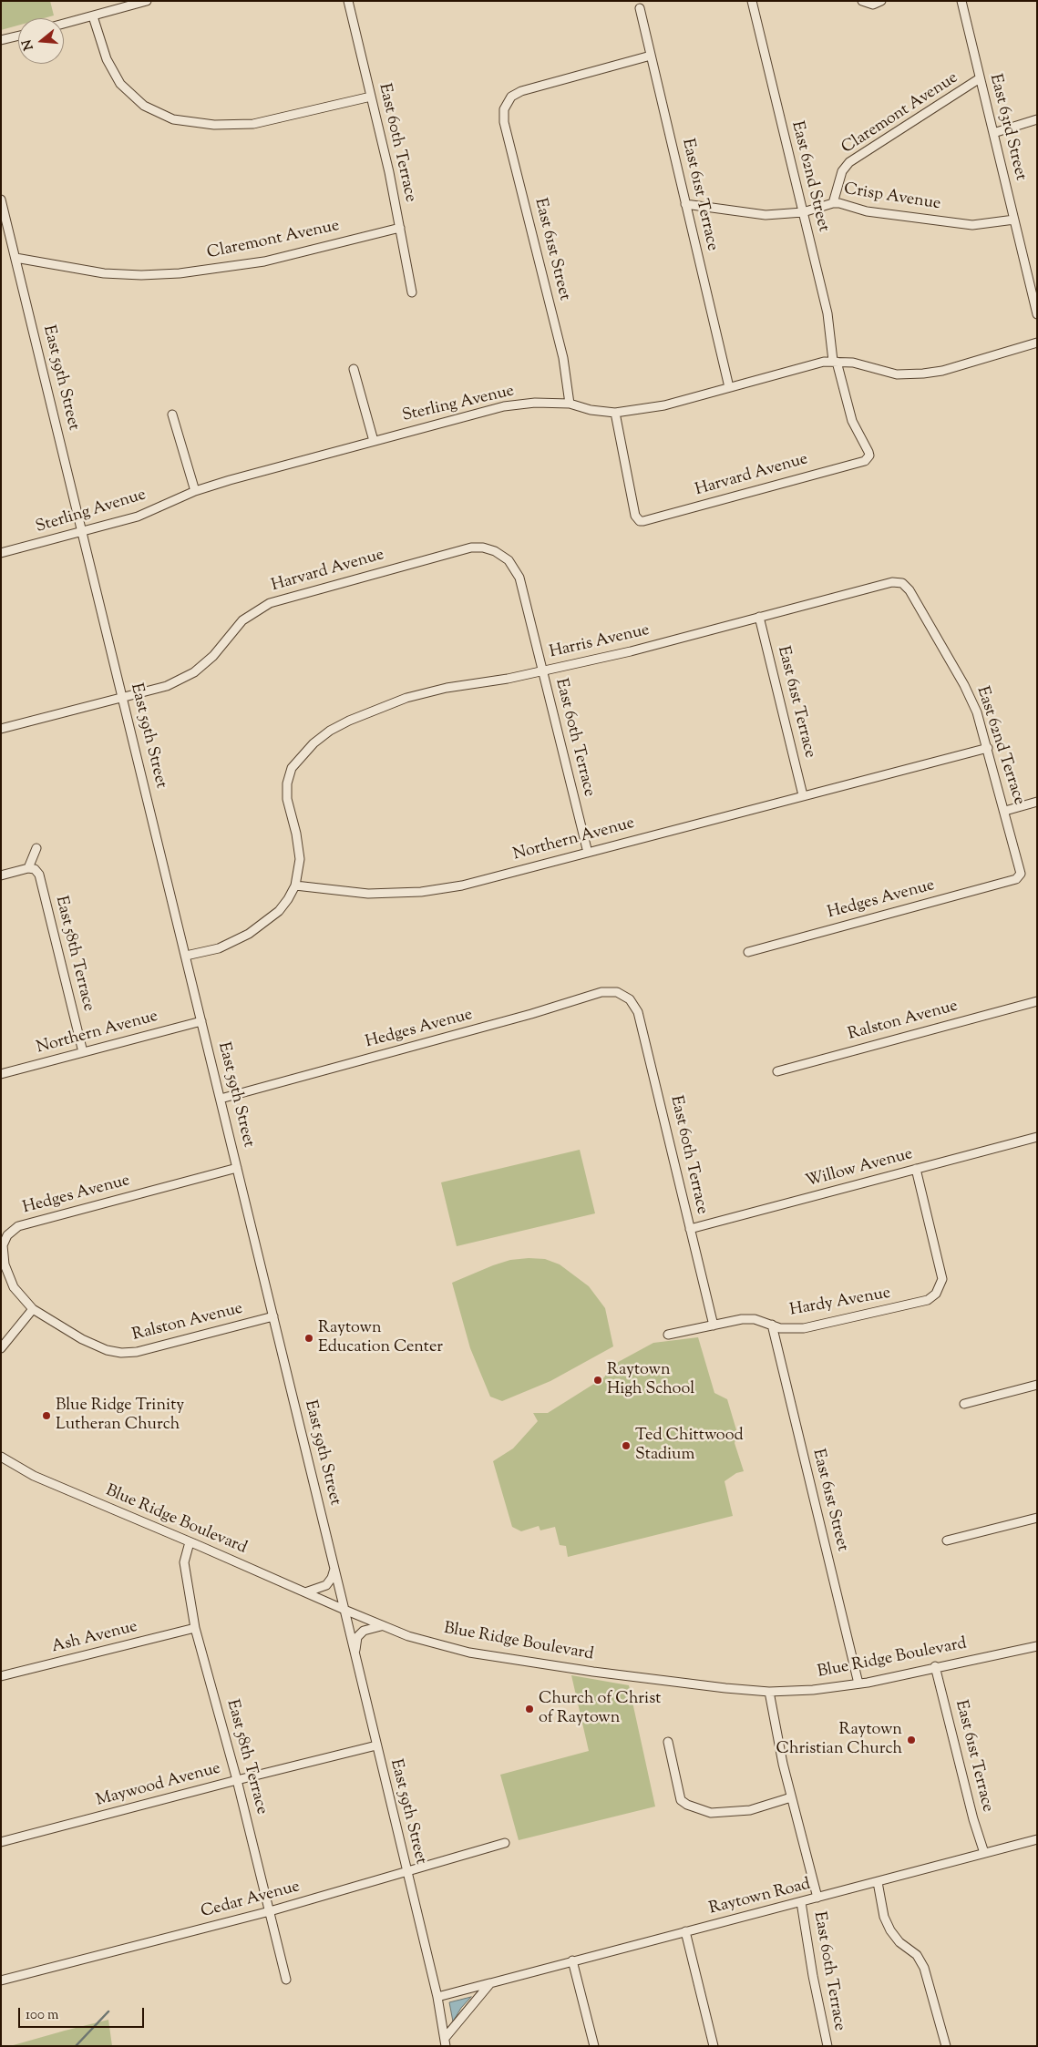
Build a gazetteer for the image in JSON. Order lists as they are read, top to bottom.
{
  "streets": {
    "street": [
      "Claremont Avenue",
      "East 63rd Street",
      "East 60th Terrace",
      "East 62nd Street",
      "East 61st Terrace",
      "Crisp Avenue",
      "East 61st Street",
      "East 59th Street",
      "Sterling Avenue",
      "Harvard Avenue",
      "Harris Avenue",
      "East 62nd Terrace",
      "Northern Avenue",
      "Hedges Avenue",
      "East 58th Terrace",
      "Ralston Avenue",
      "Willow Avenue",
      "Hardy Avenue",
      "Blue Ridge Boulevard",
      "Ash Avenue",
      "Maywood Avenue",
      "Raytown Road",
      "Cedar Avenue"
    ]
  },
  "crossings": [
    ["Claremont Avenue", "East 63rd Street"],
    ["Claremont Avenue", "East 60th Terrace"],
    ["Claremont Avenue", "Crisp Avenue"],
    ["Claremont Avenue", "East 59th Street"],
    ["East 63rd Street", "Crisp Avenue"],
    ["East 60th Terrace", "Harvard Avenue"],
    ["East 60th Terrace", "Harris Avenue"],
    ["East 60th Terrace", "Northern Avenue"],
    ["East 60th Terrace", "Hedges Avenue"],
    ["East 60th Terrace", "Willow Avenue"],
    ["East 60th Terrace", "Hardy Avenue"],
    ["East 60th Terrace", "Blue Ridge Boulevard"],
    ["East 60th Terrace", "Raytown Road"],
    ["East 62nd Street", "Crisp Avenue"],
    ["East 62nd Street", "Sterling Avenue"],
    ["East 62nd Street", "Harvard Avenue"],
    ["East 61st Terrace", "Crisp Avenue"],
    ["East 61st Terrace", "East 61st Street"],
    ["East 61st Terrace", "Sterling Avenue"],
    ["East 61st Terrace", "Harris Avenue"],
    ["East 61st Terrace", "Northern Avenue"],
    ["East 61st Terrace", "Blue Ridge Boulevard"],
    ["East 61st Terrace", "Raytown Road"],
    ["East 61st Street", "Sterling Avenue"],
    ["East 61st Street", "Hardy Avenue"],
    ["East 61st Street", "Blue Ridge Boulevard"],
    ["East 59th Street", "Sterling Avenue"],
    ["East 59th Street", "Harvard Avenue"],
    ["East 59th Street", "Northern Avenue"],
    ["East 59th Street", "Hedges Avenue"],
    ["East 59th Street", "Ralston Avenue"],
    ["East 59th Street", "Blue Ridge Boulevard"],
    ["East 59th Street", "Maywood Avenue"],
    ["East 59th Street", "Raytown Road"],
    ["East 59th Street", "Cedar Avenue"],
    ["Sterling Avenue", "Harvard Avenue"],
    ["Harris Avenue", "East 62nd Terrace"],
    ["Harris Avenue", "Northern Avenue"],
    ["East 62nd Terrace", "Northern Avenue"],
    ["East 62nd Terrace", "Hedges Avenue"],
    ["Northern Avenue", "East 58th Terrace"],
    ["Hedges Avenue", "Ralston Avenue"],
    ["East 58th Terrace", "Blue Ridge Boulevard"],
    ["East 58th Terrace", "Ash Avenue"],
    ["East 58th Terrace", "Maywood Avenue"],
    ["East 58th Terrace", "Cedar Avenue"],
    ["Willow Avenue", "Hardy Avenue"]
  ],
  "places": [
    "Raytown Education Center",
    "Raytown High School",
    "Blue Ridge Trinity Lutheran Church",
    "Ted Chittwood Stadium",
    "Church of Christ of Raytown",
    "Raytown Christian Church"
  ],
  "scale_bar": "100 m",
  "north": "left"
}
